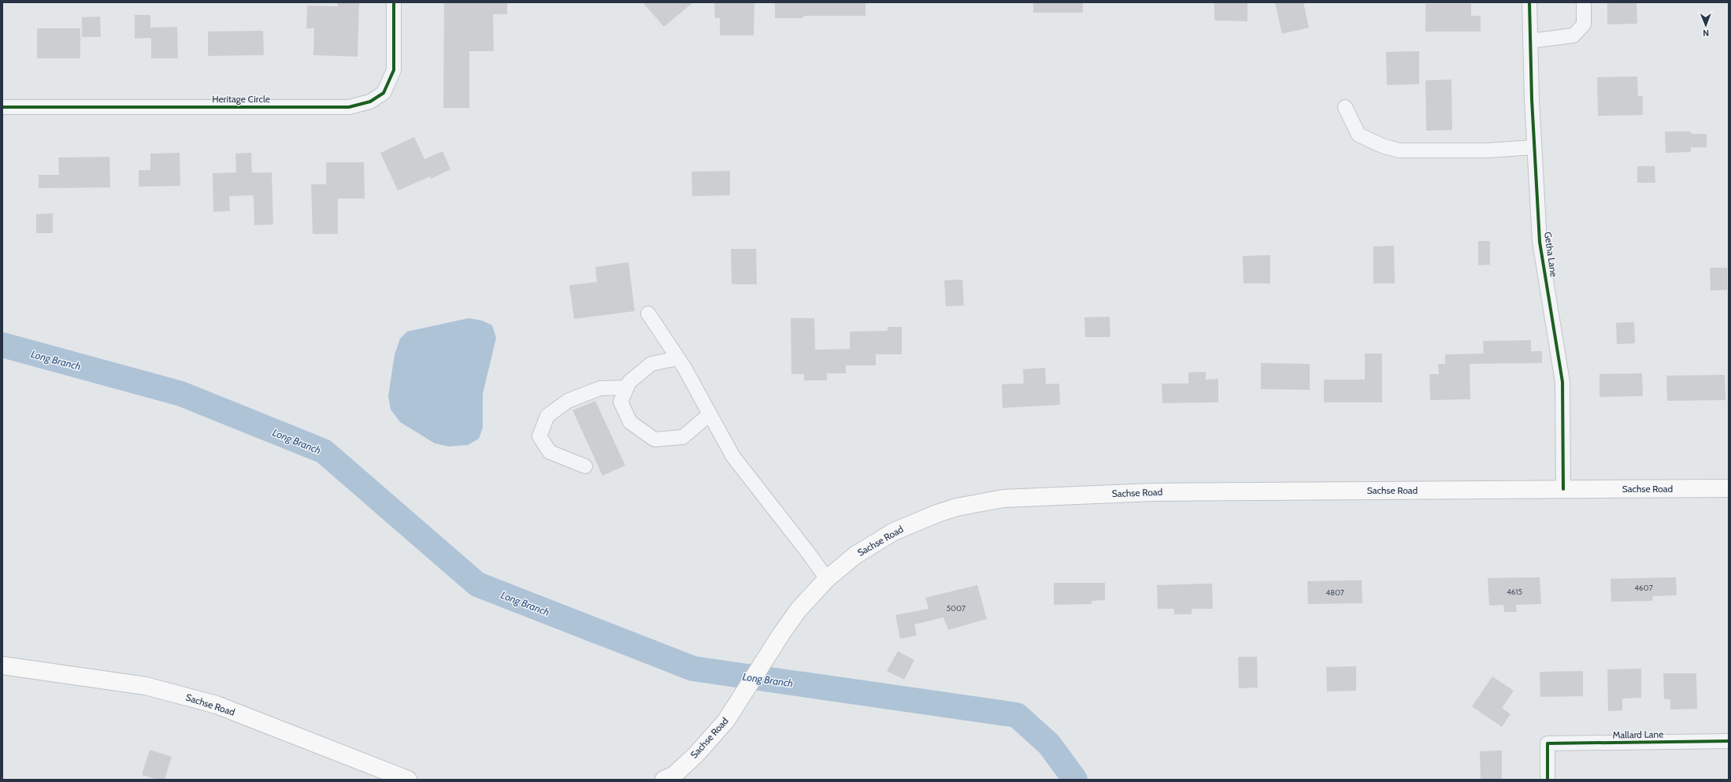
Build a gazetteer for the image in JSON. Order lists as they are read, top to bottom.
{
  "streets": {
    "main road": ["Sachse Road"],
    "street": ["Heritage Circle", "Getha Lane", "Mallard Lane"]
  },
  "crossings": [
    ["Getha Lane", "Sachse Road"]
  ],
  "water": ["Long Branch"],
  "house_numbers": [
    "4607",
    "4615",
    "4807",
    "5007"
  ],
  "north": "bottom"
}
